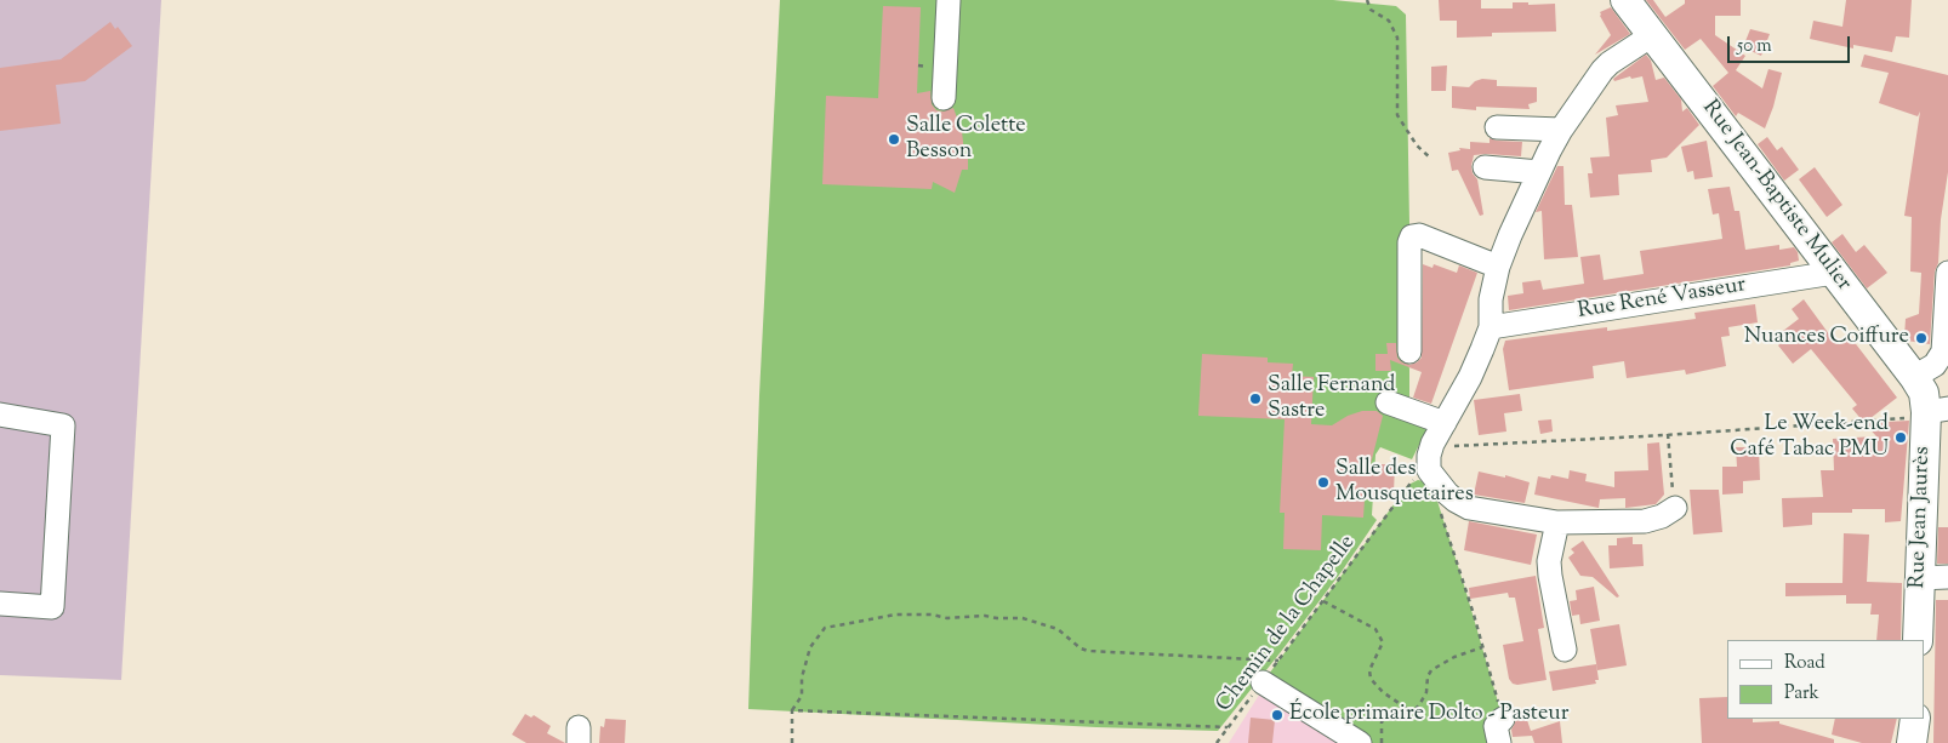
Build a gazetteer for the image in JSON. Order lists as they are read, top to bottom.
{
  "streets": {
    "main road": ["Rue Jean-Baptiste Mulier", "Rue Jean Jaurès"],
    "street": ["Rue René Vasseur"],
    "path": ["Chemin de la Chapelle"]
  },
  "crossings": [
    ["Rue Jean-Baptiste Mulier", "Rue René Vasseur"],
    ["Rue Jean-Baptiste Mulier", "Rue Jean Jaurès"]
  ],
  "places": [
    "Salle Colette Besson",
    "Nuances Coiffure",
    "Salle Fernand Sastre",
    "Le Week-end Café Tabac PMU",
    "Salle des Mousquetaires",
    "École primaire Dolto - Pasteur"
  ],
  "legend": ["Road", "Park"],
  "scale_bar": "50 m"
}
